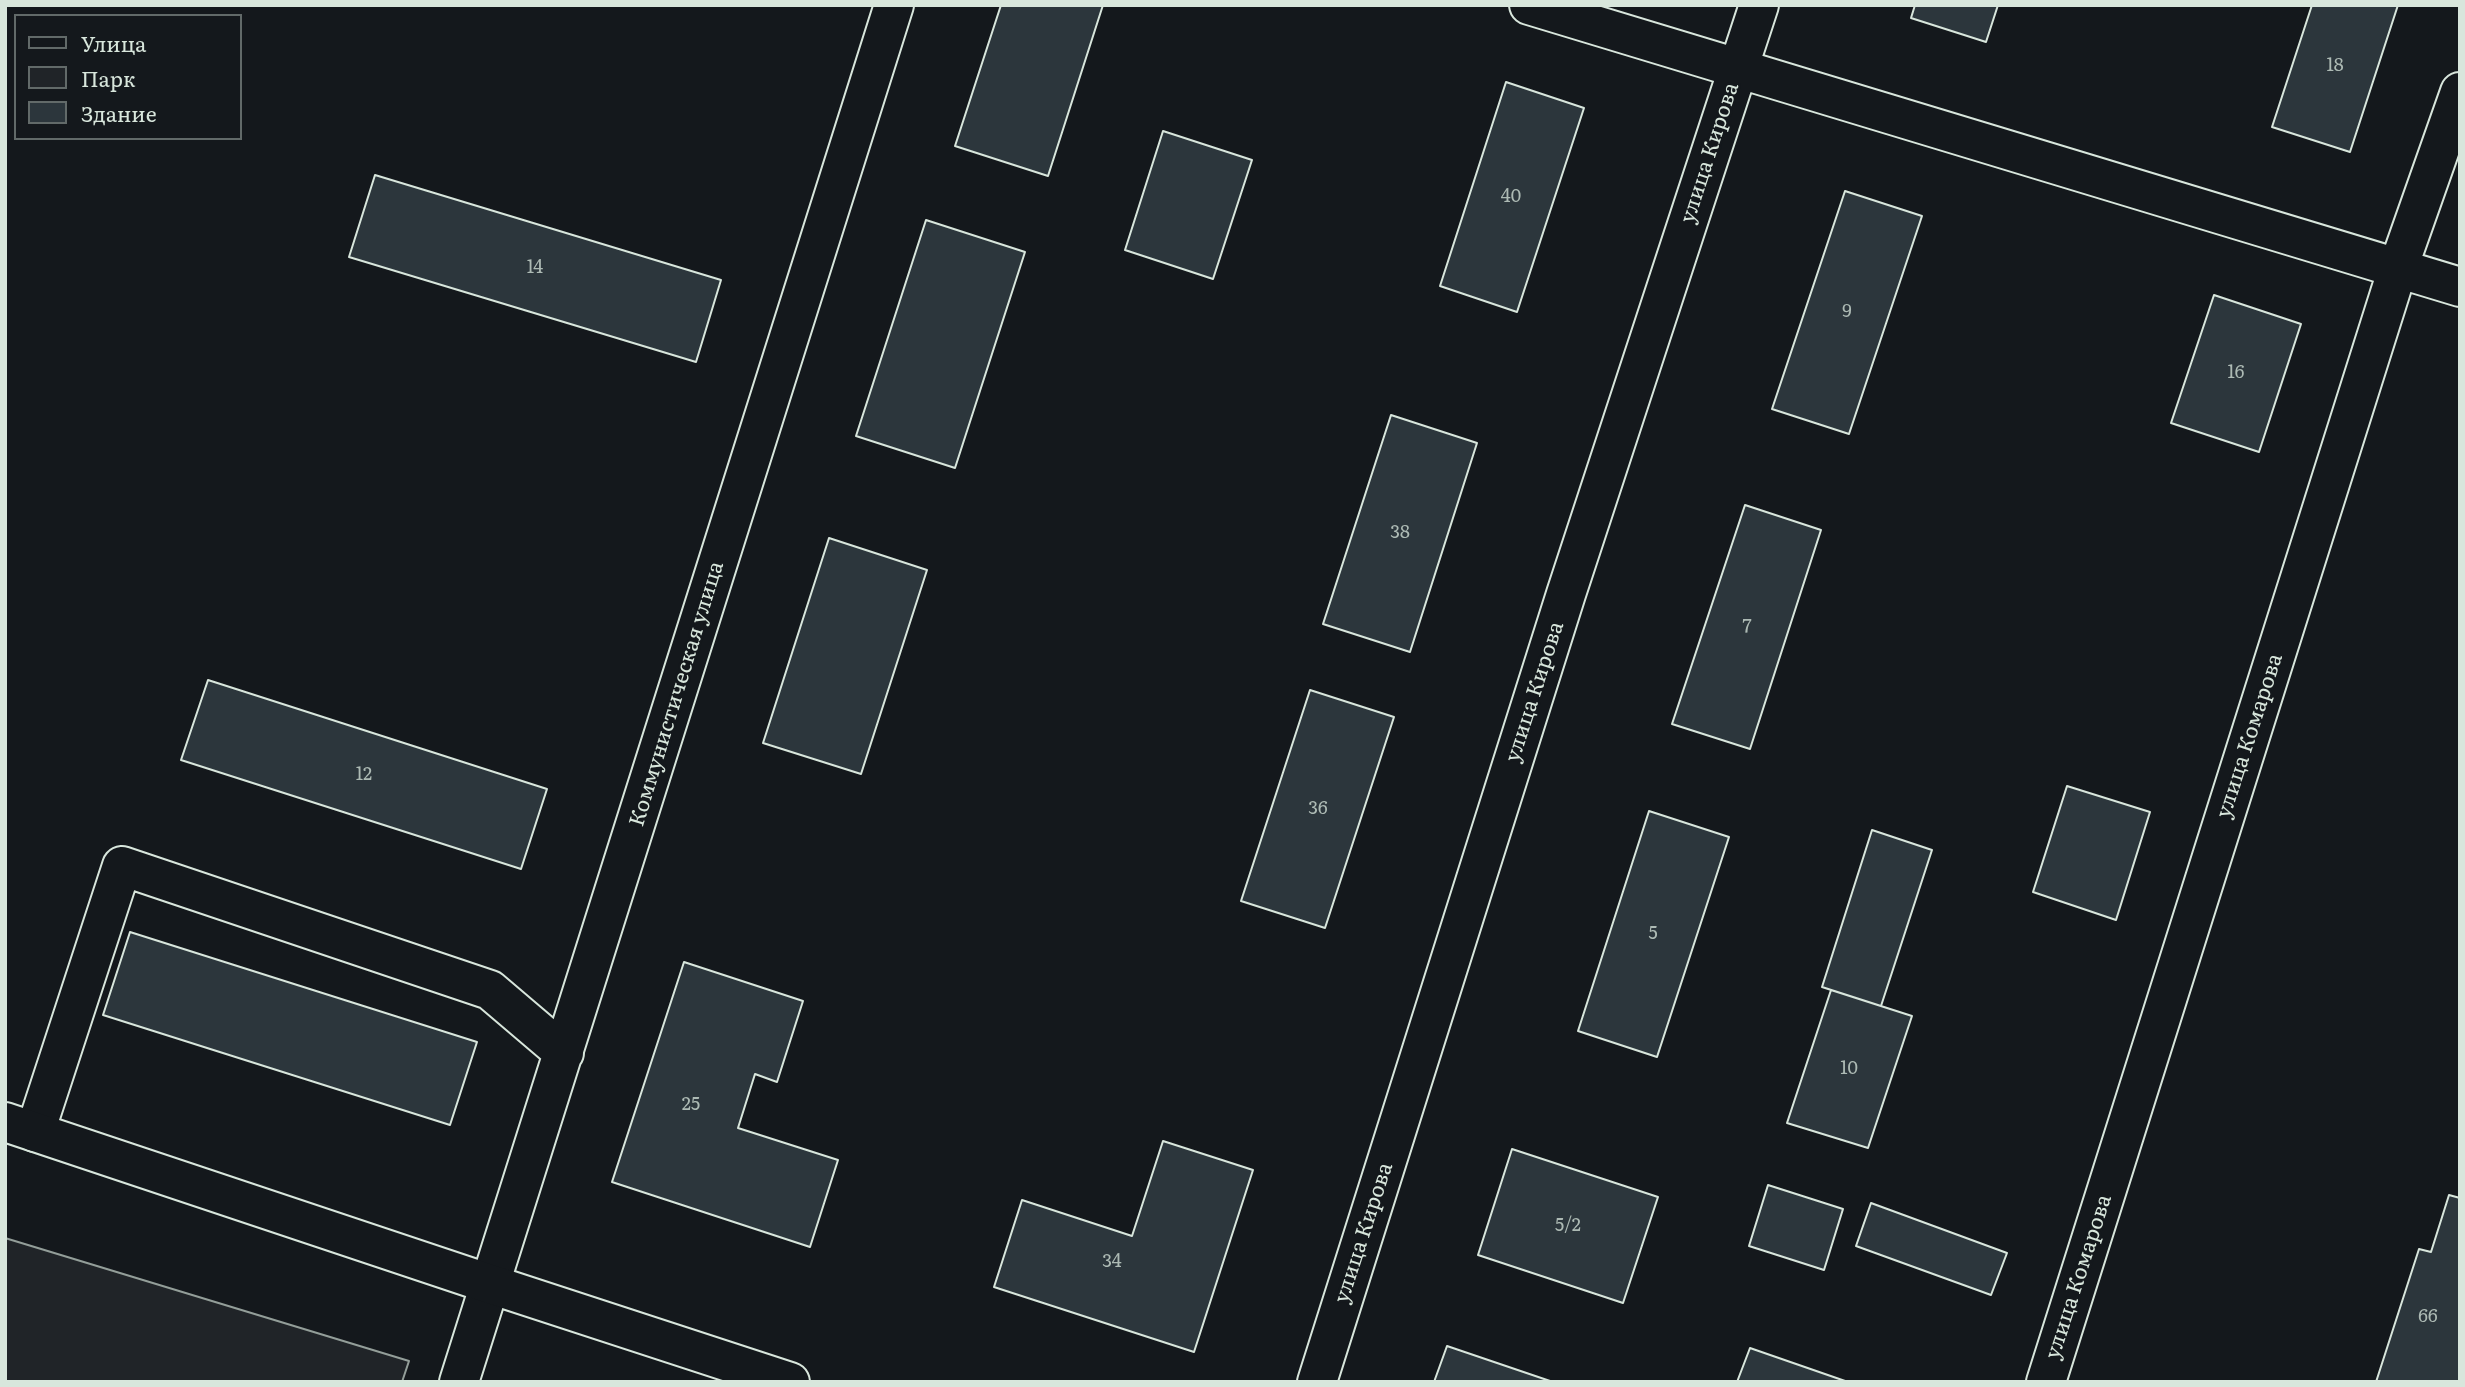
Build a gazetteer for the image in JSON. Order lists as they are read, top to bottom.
{
  "streets": {
    "street": ["улица Кирова", "Коммунистическая улица", "улица Комарова"]
  },
  "house_numbers": [
    "18",
    "40",
    "14",
    "9",
    "16",
    "38",
    "7",
    "12",
    "36",
    "5",
    "10",
    "25",
    "5/2",
    "34",
    "66"
  ],
  "legend": ["Улица", "Парк", "Здание"]
}
